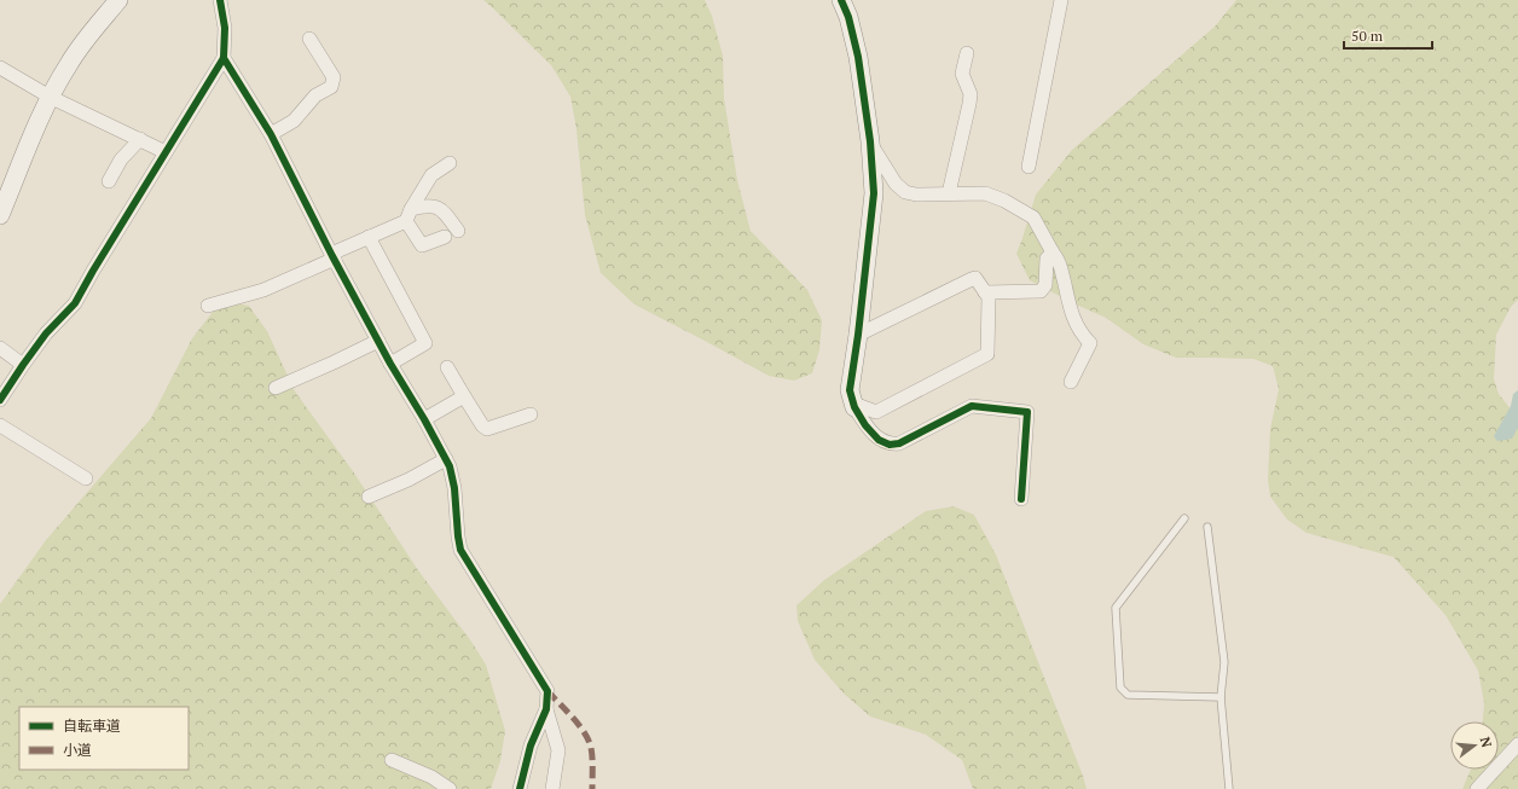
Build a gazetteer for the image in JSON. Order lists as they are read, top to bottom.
{
  "legend": ["自転車道", "小道"],
  "scale_bar": "50 m",
  "north": "right"
}
